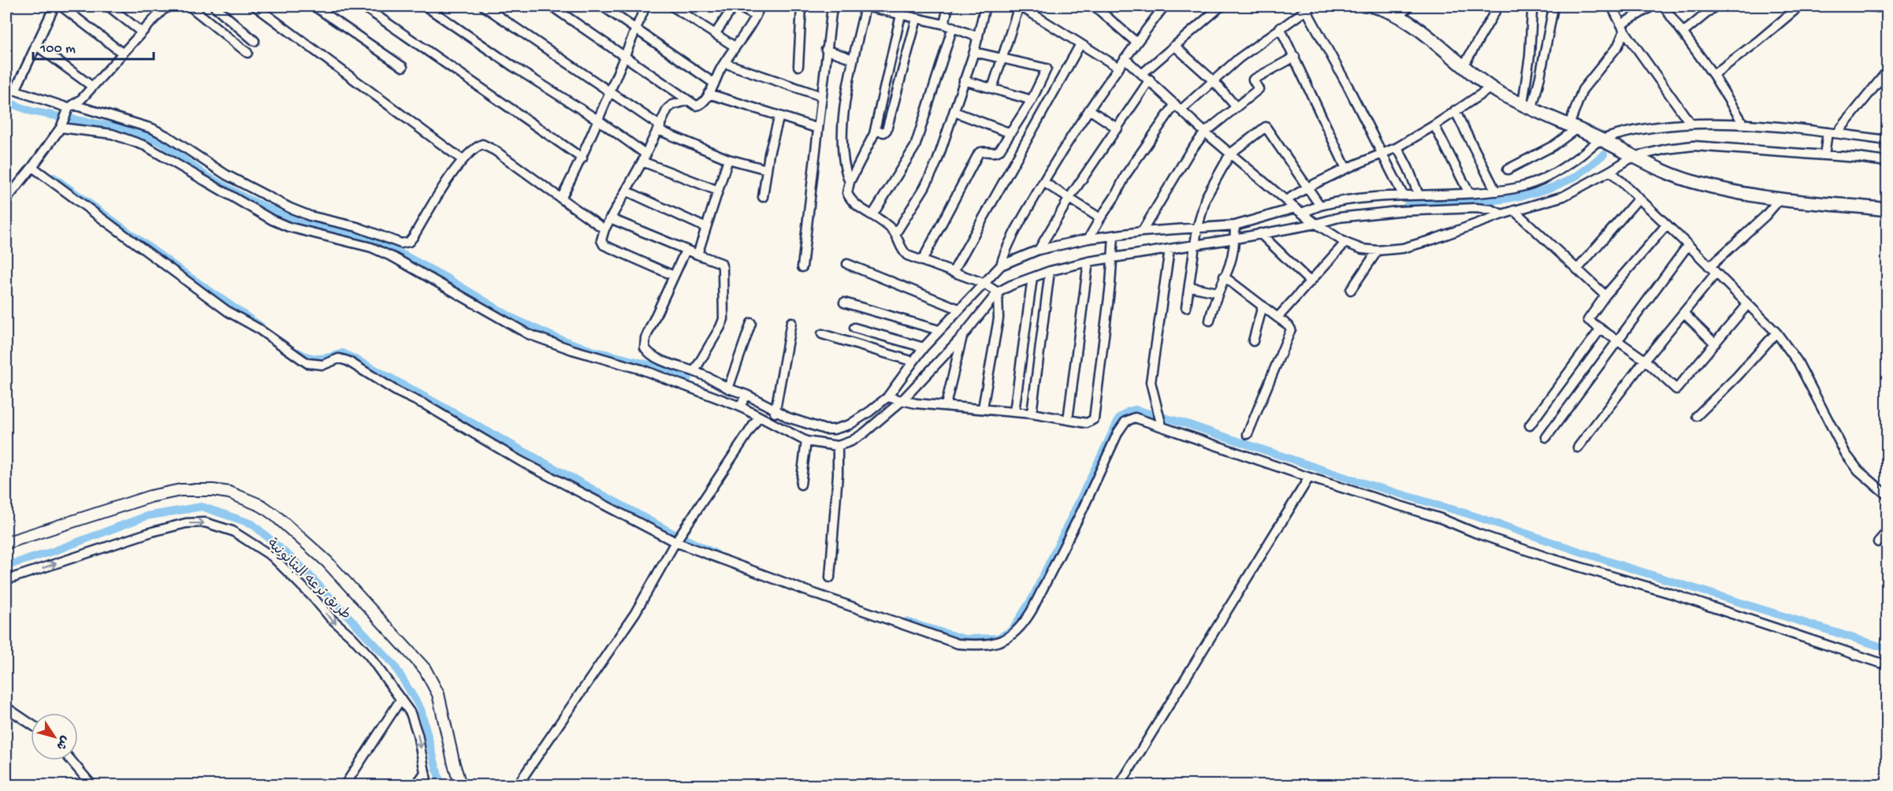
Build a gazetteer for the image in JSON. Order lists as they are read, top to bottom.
{
  "streets": {
    "street": ["طريق ترعه البتانونية"]
  },
  "one_way": ["طريق ترعه البتانونية"],
  "scale_bar": "100 m",
  "north": "bottom right"
}
